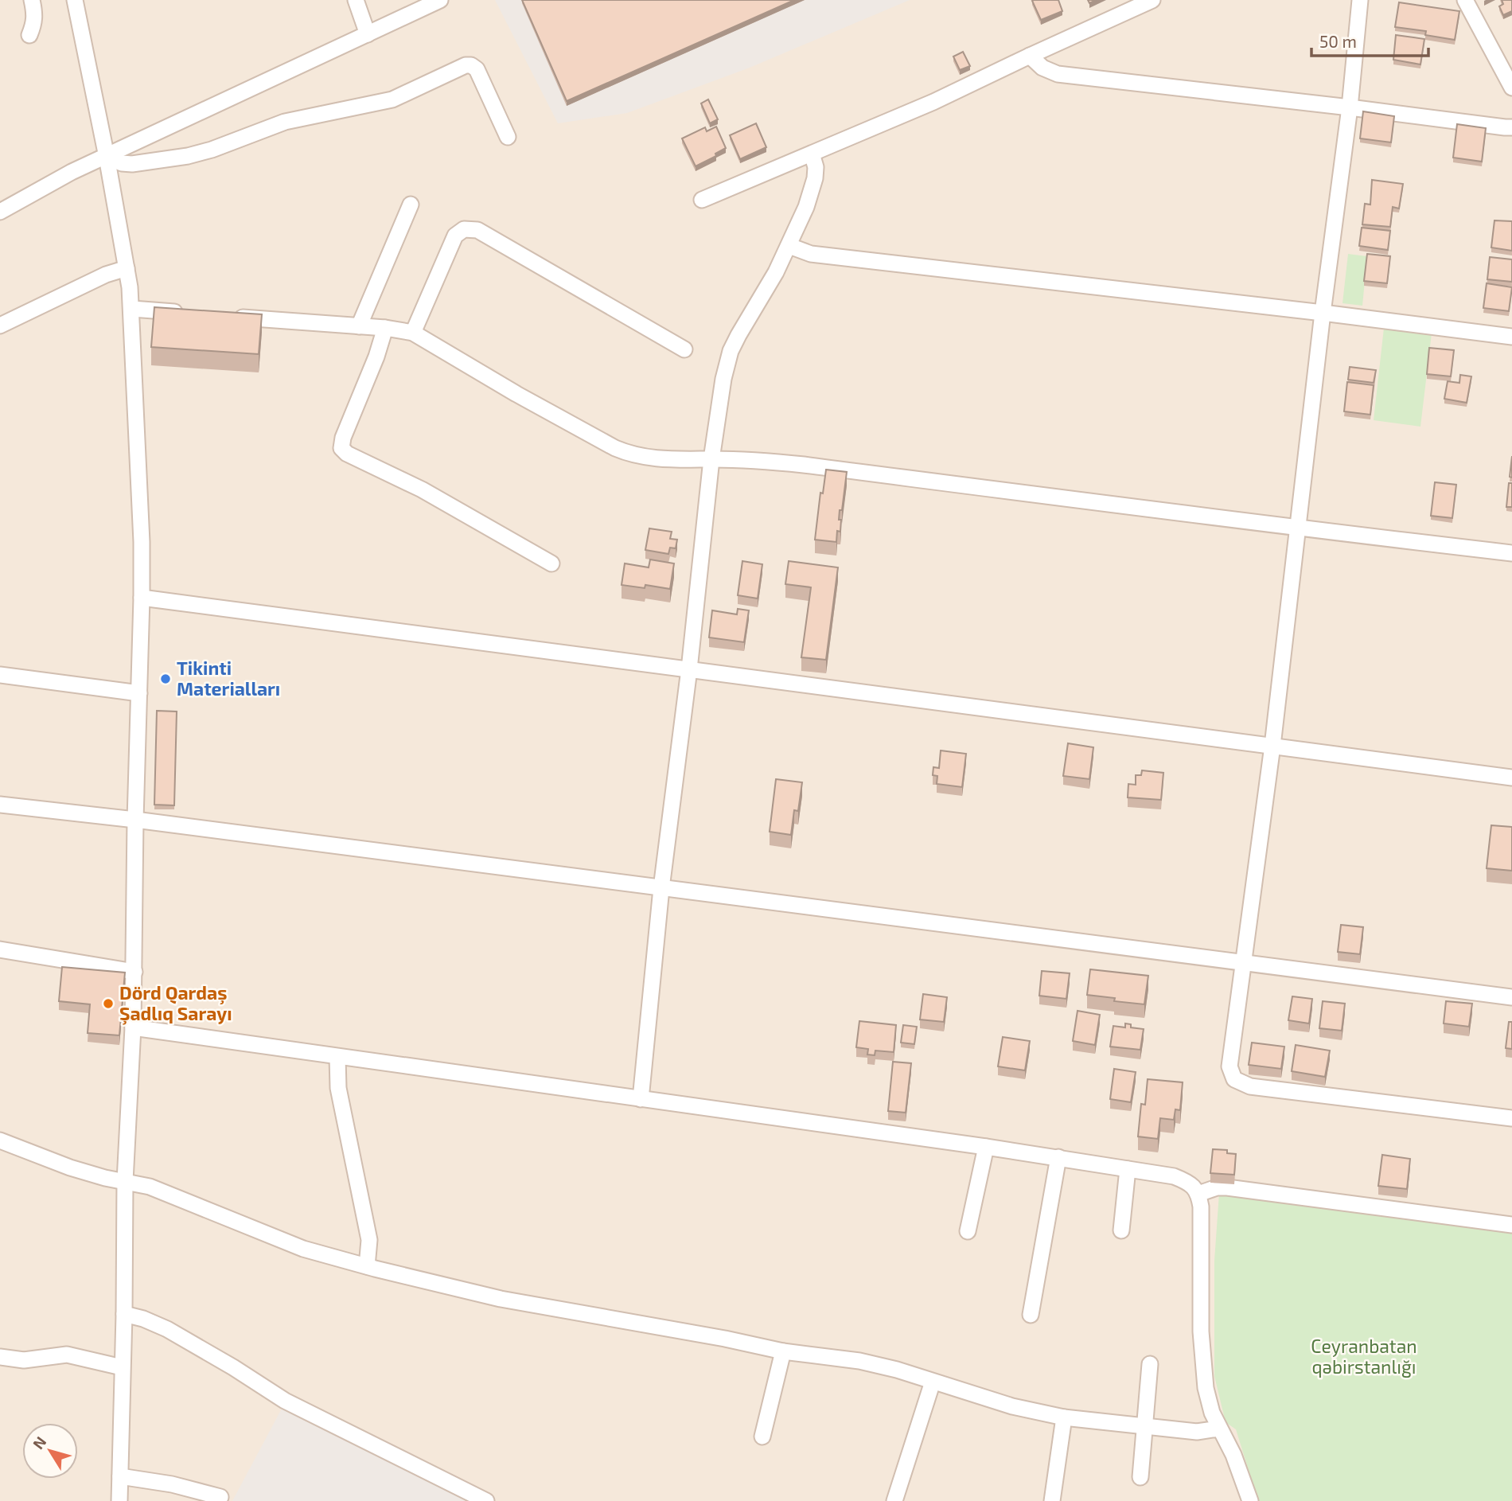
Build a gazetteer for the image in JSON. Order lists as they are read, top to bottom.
{
  "parks": ["Ceyranbatan qəbirstanlığı"],
  "places": ["Tikinti Materialları", "Dörd Qardaş Şadlıq Sarayı"],
  "scale_bar": "50 m",
  "north": "top left"
}
